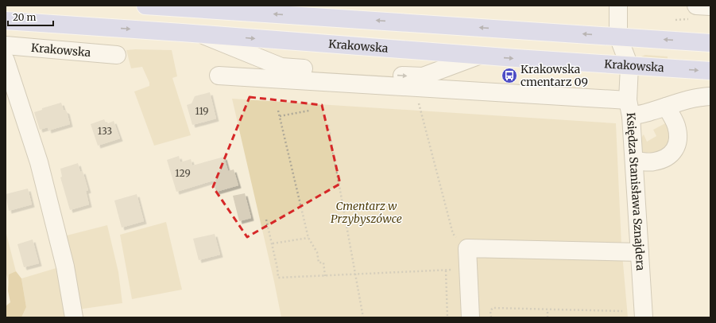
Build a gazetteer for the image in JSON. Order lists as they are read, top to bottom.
{
  "streets": {
    "main road": ["Krakowska"],
    "street": ["Księdza Stanisława Sznajdera"]
  },
  "crossings": [
    ["Krakowska", "Księdza Stanisława Sznajdera"]
  ],
  "parks": ["Cmentarz w Przybyszówce"],
  "places": {
    "bus stop": ["Krakowska cmentarz 09"]
  },
  "house_numbers": ["119", "133", "129"],
  "scale_bar": "20 m"
}
